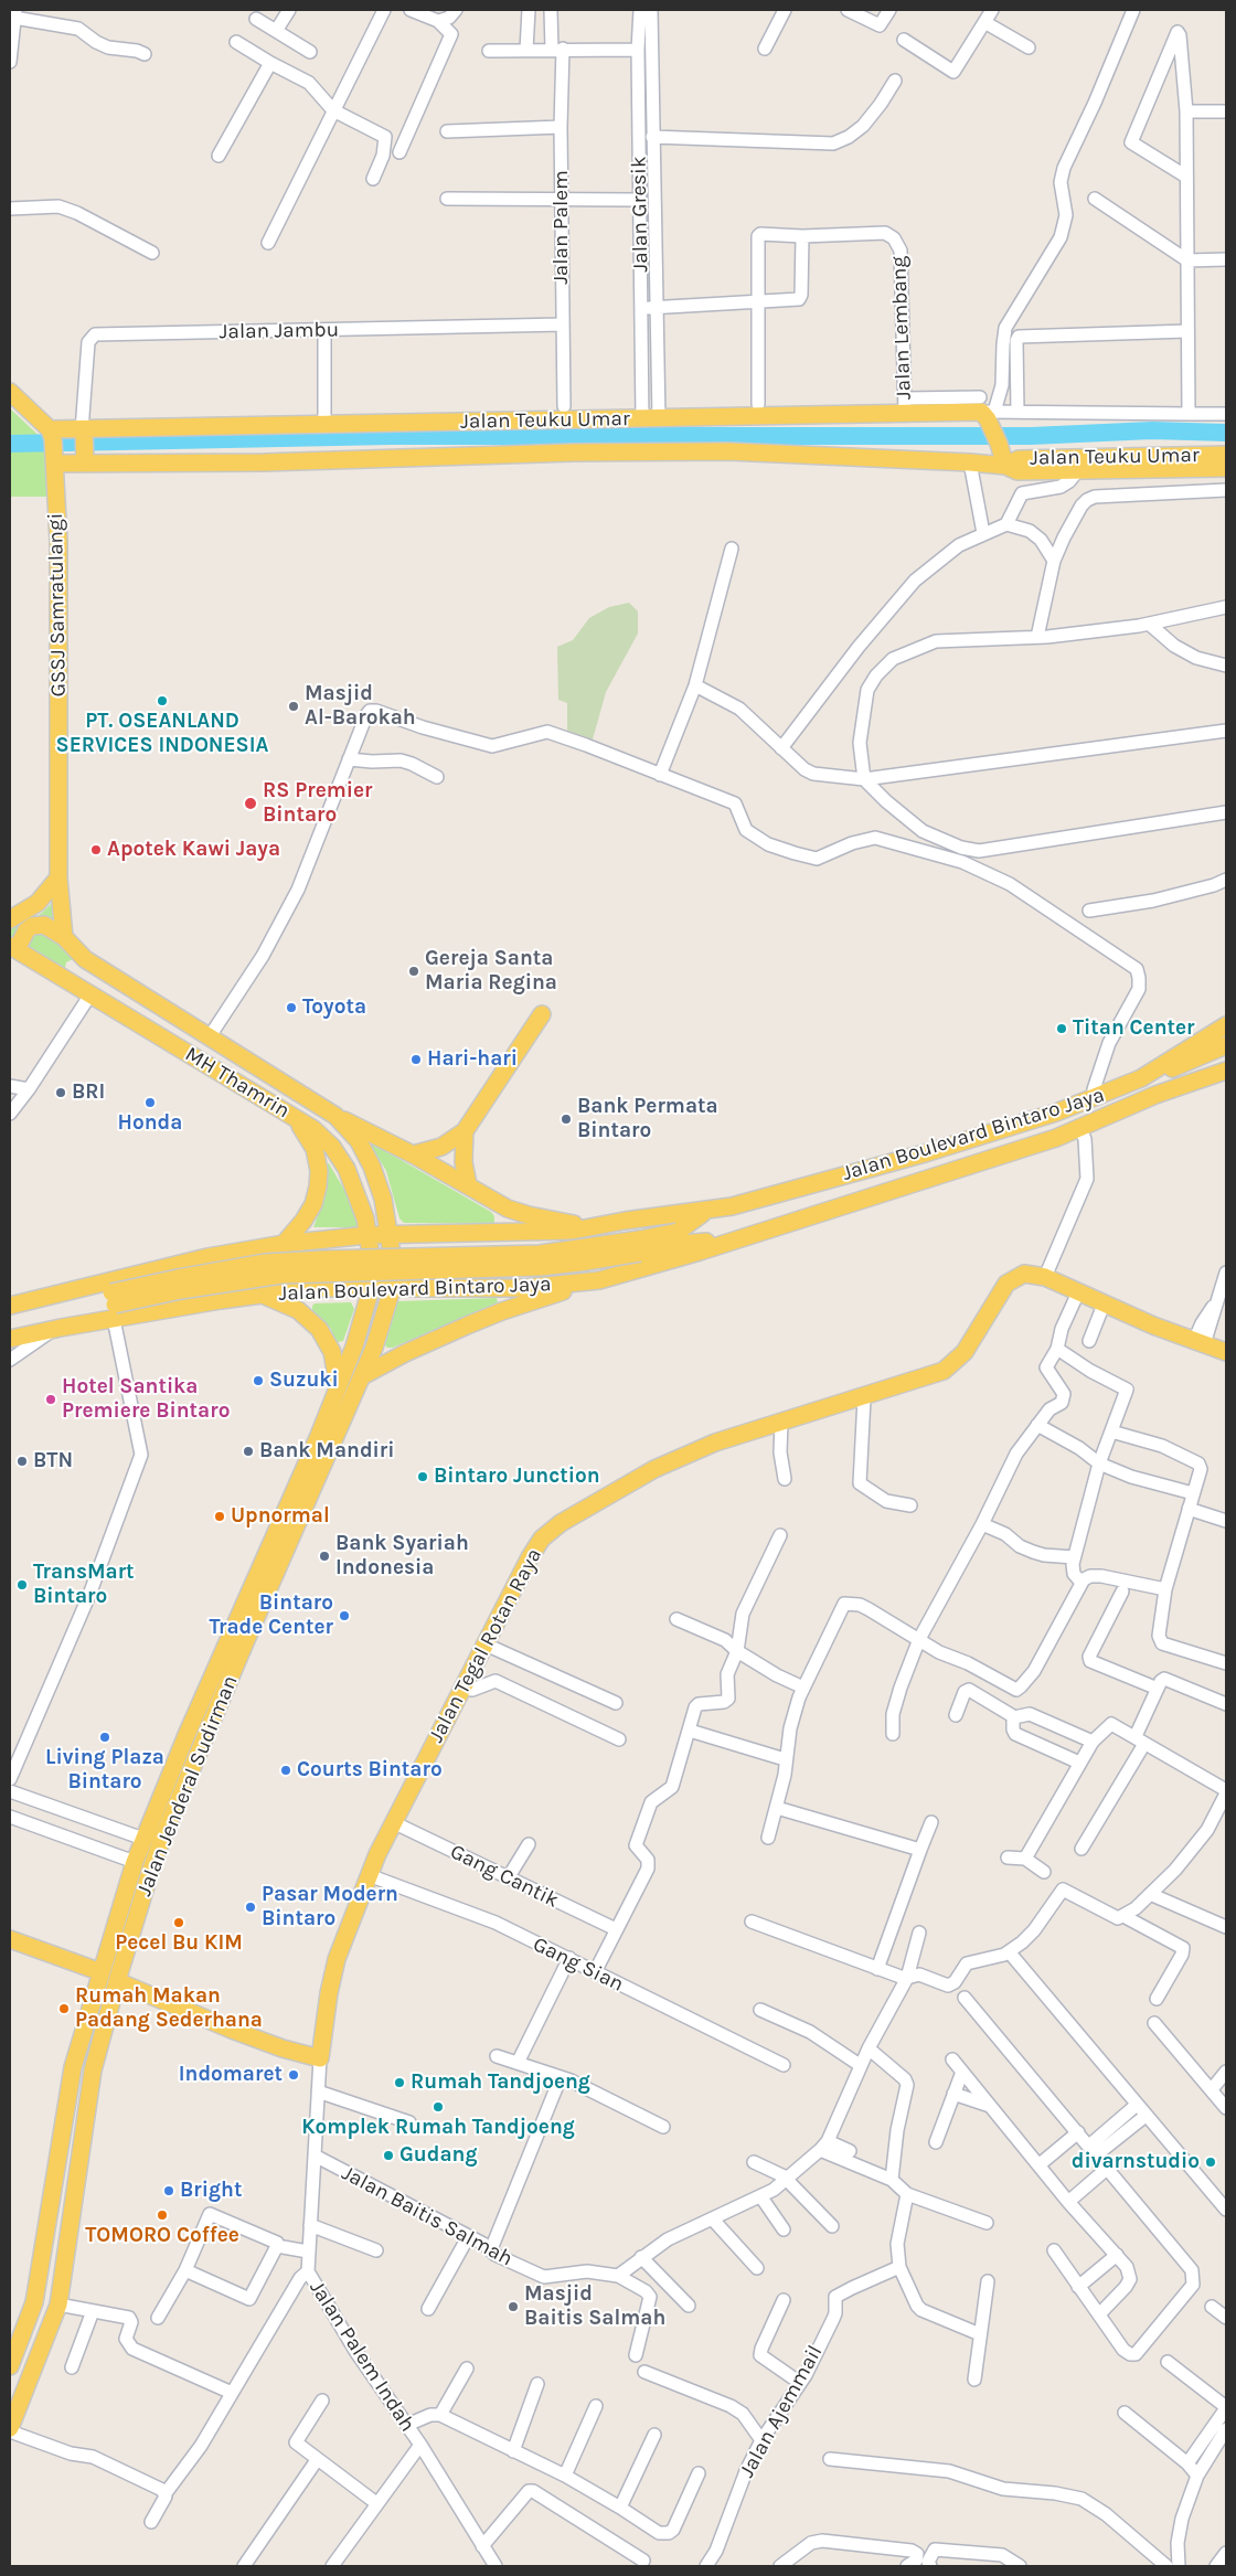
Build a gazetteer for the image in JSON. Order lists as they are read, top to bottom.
{
  "streets": {
    "main road": [
      "Jalan Teuku Umar",
      "GSSJ Samratulangi",
      "MH Thamrin",
      "Jalan Boulevard Bintaro Jaya",
      "Jalan Tegal Rotan Raya",
      "Jalan Jenderal Sudirman"
    ],
    "street": [
      "Jalan Gresik",
      "Jalan Palem",
      "Jalan Lembang",
      "Jalan Jambu",
      "Gang Cantik",
      "Gang Sian",
      "Jalan Baitis Salmah",
      "Jalan Palem Indah",
      "Jalan Ajemmail"
    ]
  },
  "crossings": [
    ["Jalan Gresik", "Jalan Teuku Umar"],
    ["Jalan Palem", "Jalan Jambu"],
    ["Jalan Lembang", "Jalan Teuku Umar"],
    ["Jalan Jambu", "Jalan Teuku Umar"],
    ["Jalan Teuku Umar", "GSSJ Samratulangi"],
    ["GSSJ Samratulangi", "MH Thamrin"],
    ["MH Thamrin", "Jalan Boulevard Bintaro Jaya"],
    ["MH Thamrin", "Jalan Jenderal Sudirman"],
    ["Jalan Boulevard Bintaro Jaya", "Jalan Jenderal Sudirman"],
    ["Jalan Tegal Rotan Raya", "Gang Cantik"],
    ["Jalan Tegal Rotan Raya", "Gang Sian"],
    ["Jalan Tegal Rotan Raya", "Jalan Palem Indah"],
    ["Jalan Baitis Salmah", "Jalan Palem Indah"]
  ],
  "places": [
    "PT. OSEANLAND SERVICES INDONESIA",
    "Masjid Al-Barokah",
    "RS Premier Bintaro",
    "Apotek Kawi Jaya",
    "Gereja Santa Maria Regina",
    "Toyota",
    "Titan Center",
    "Hari-hari",
    "BRI",
    "Honda",
    "Bank Permata Bintaro",
    "Suzuki",
    "Hotel Santika Premiere Bintaro",
    "Bank Mandiri",
    "BTN",
    "Bintaro Junction",
    "Upnormal",
    "Bank Syariah Indonesia",
    "TransMart Bintaro",
    "Bintaro Trade Center",
    "Living Plaza Bintaro",
    "Courts Bintaro",
    "Pasar Modern Bintaro",
    "Pecel Bu KIM",
    "Rumah Makan Padang Sederhana",
    "Indomaret",
    "Rumah Tandjoeng",
    "Komplek Rumah Tandjoeng",
    "Gudang",
    "divarnstudio",
    "Bright",
    "TOMORO Coffee",
    "Masjid Baitis Salmah"
  ]
}
